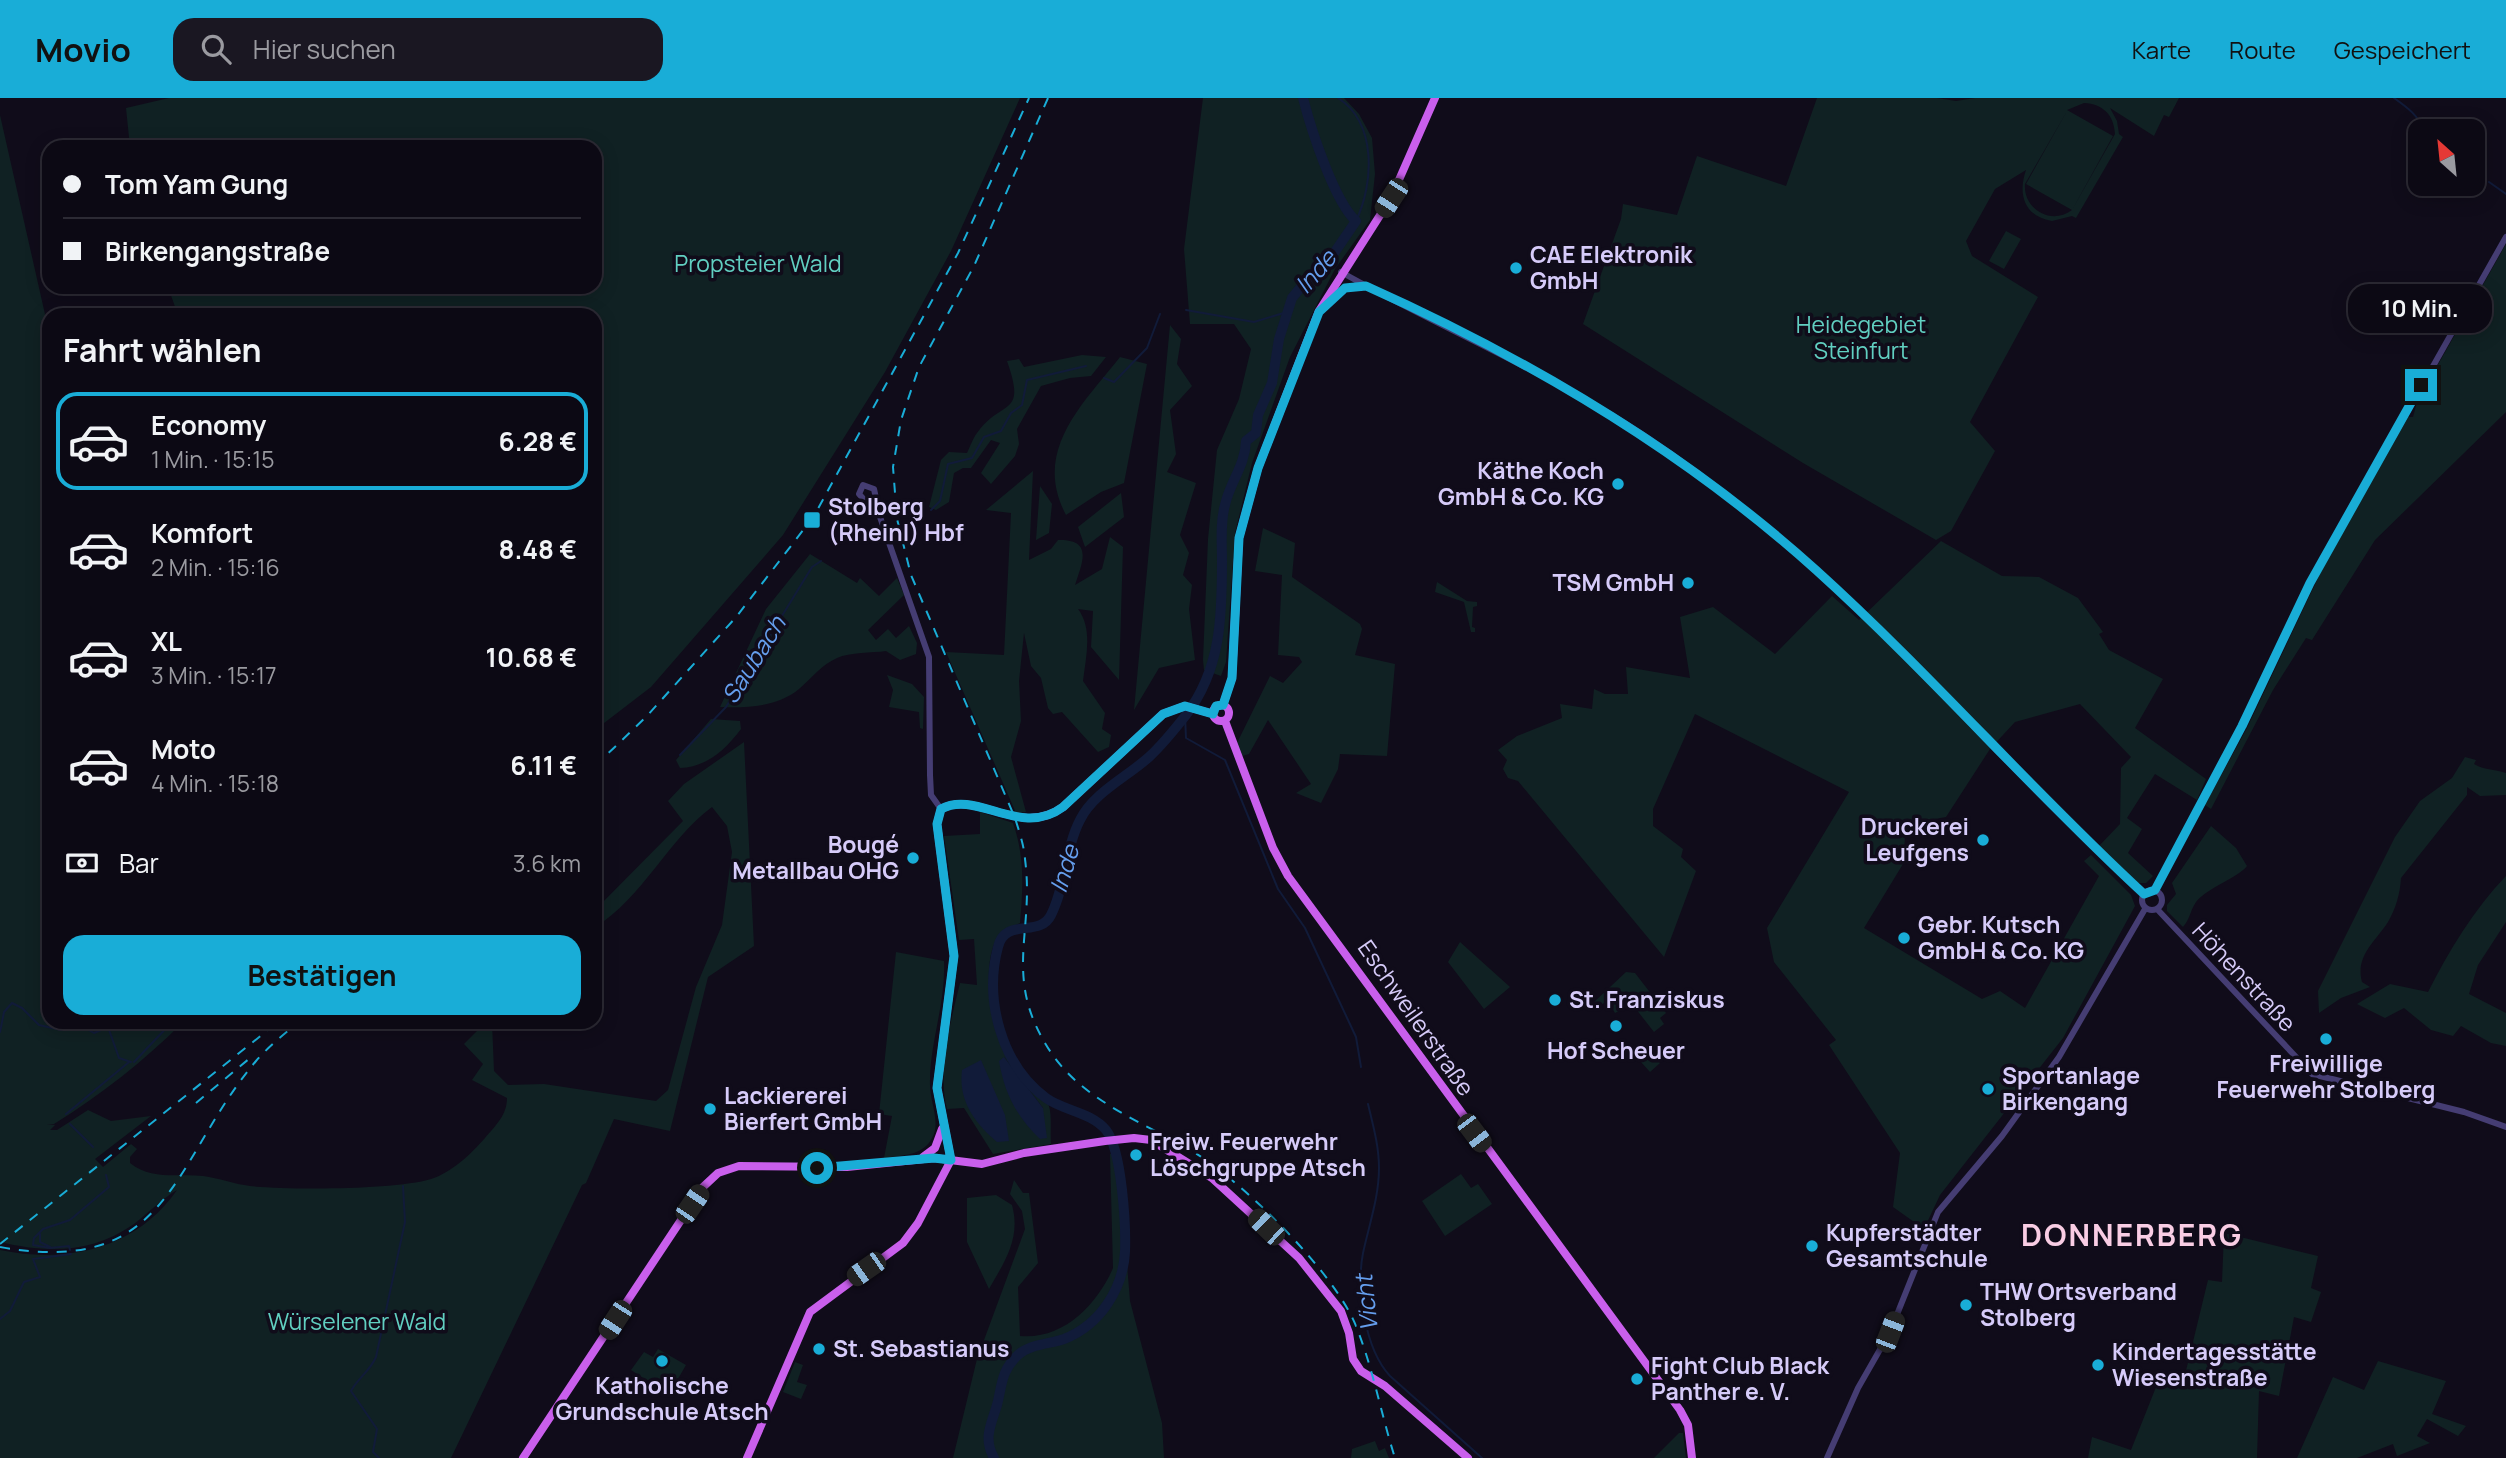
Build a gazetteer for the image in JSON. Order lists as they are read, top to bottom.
{
  "streets": {
    "main road": ["Eschweilerstraße"],
    "street": ["Höhenstraße"]
  },
  "districts": ["DONNERBERG"],
  "water": ["Inde", "Saubach", "Vicht"],
  "parks": ["Propsteier Wald", "Heidegebiet Steinfurt", "Würselener Wald"],
  "places": {
    "other": [
      "CAE Elektronik GmbH",
      "Käthe Koch GmbH & Co. KG",
      "TSM GmbH",
      "Druckerei Leufgens",
      "Bougé Metallbau OHG",
      "Gebr. Kutsch GmbH & Co. KG",
      "St. Franziskus",
      "Hof Scheuer",
      "Freiwillige Feuerwehr Stolberg",
      "Sportanlage Birkengang",
      "Lackiererei Bierfert GmbH",
      "Freiw. Feuerwehr Löschgruppe Atsch",
      "Kupferstädter Gesamtschule",
      "THW Ortsverband Stolberg",
      "St. Sebastianus",
      "Katholische Grundschule Atsch",
      "Kindertagesstätte Wiesenstraße",
      "Fight Club Black Panther e. V."
    ],
    "transit": ["Stolberg (Rheinl) Hbf"]
  },
  "north": "top left",
  "page": {
    "header": "Movio",
    "search": "Hier suchen",
    "nav": ["Karte", "Route", "Gespeichert"],
    "banner": ["Tom Yam Gung", "Birkengangstraße"],
    "bubble": "10 Min.",
    "heading": "Fahrt wählen",
    "list": [
      {
        "name": "Economy",
        "note": "1 Min. · 15:15",
        "value": "6.28 €"
      },
      {
        "name": "Komfort",
        "note": "2 Min. · 15:16",
        "value": "8.48 €"
      },
      {
        "name": "XL",
        "note": "3 Min. · 15:17",
        "value": "10.68 €"
      },
      {
        "name": "Moto",
        "note": "4 Min. · 15:18",
        "value": "6.11 €"
      }
    ],
    "pay": ["Bar", "3.6 km"],
    "buttons": "Bestätigen"
  }
}
